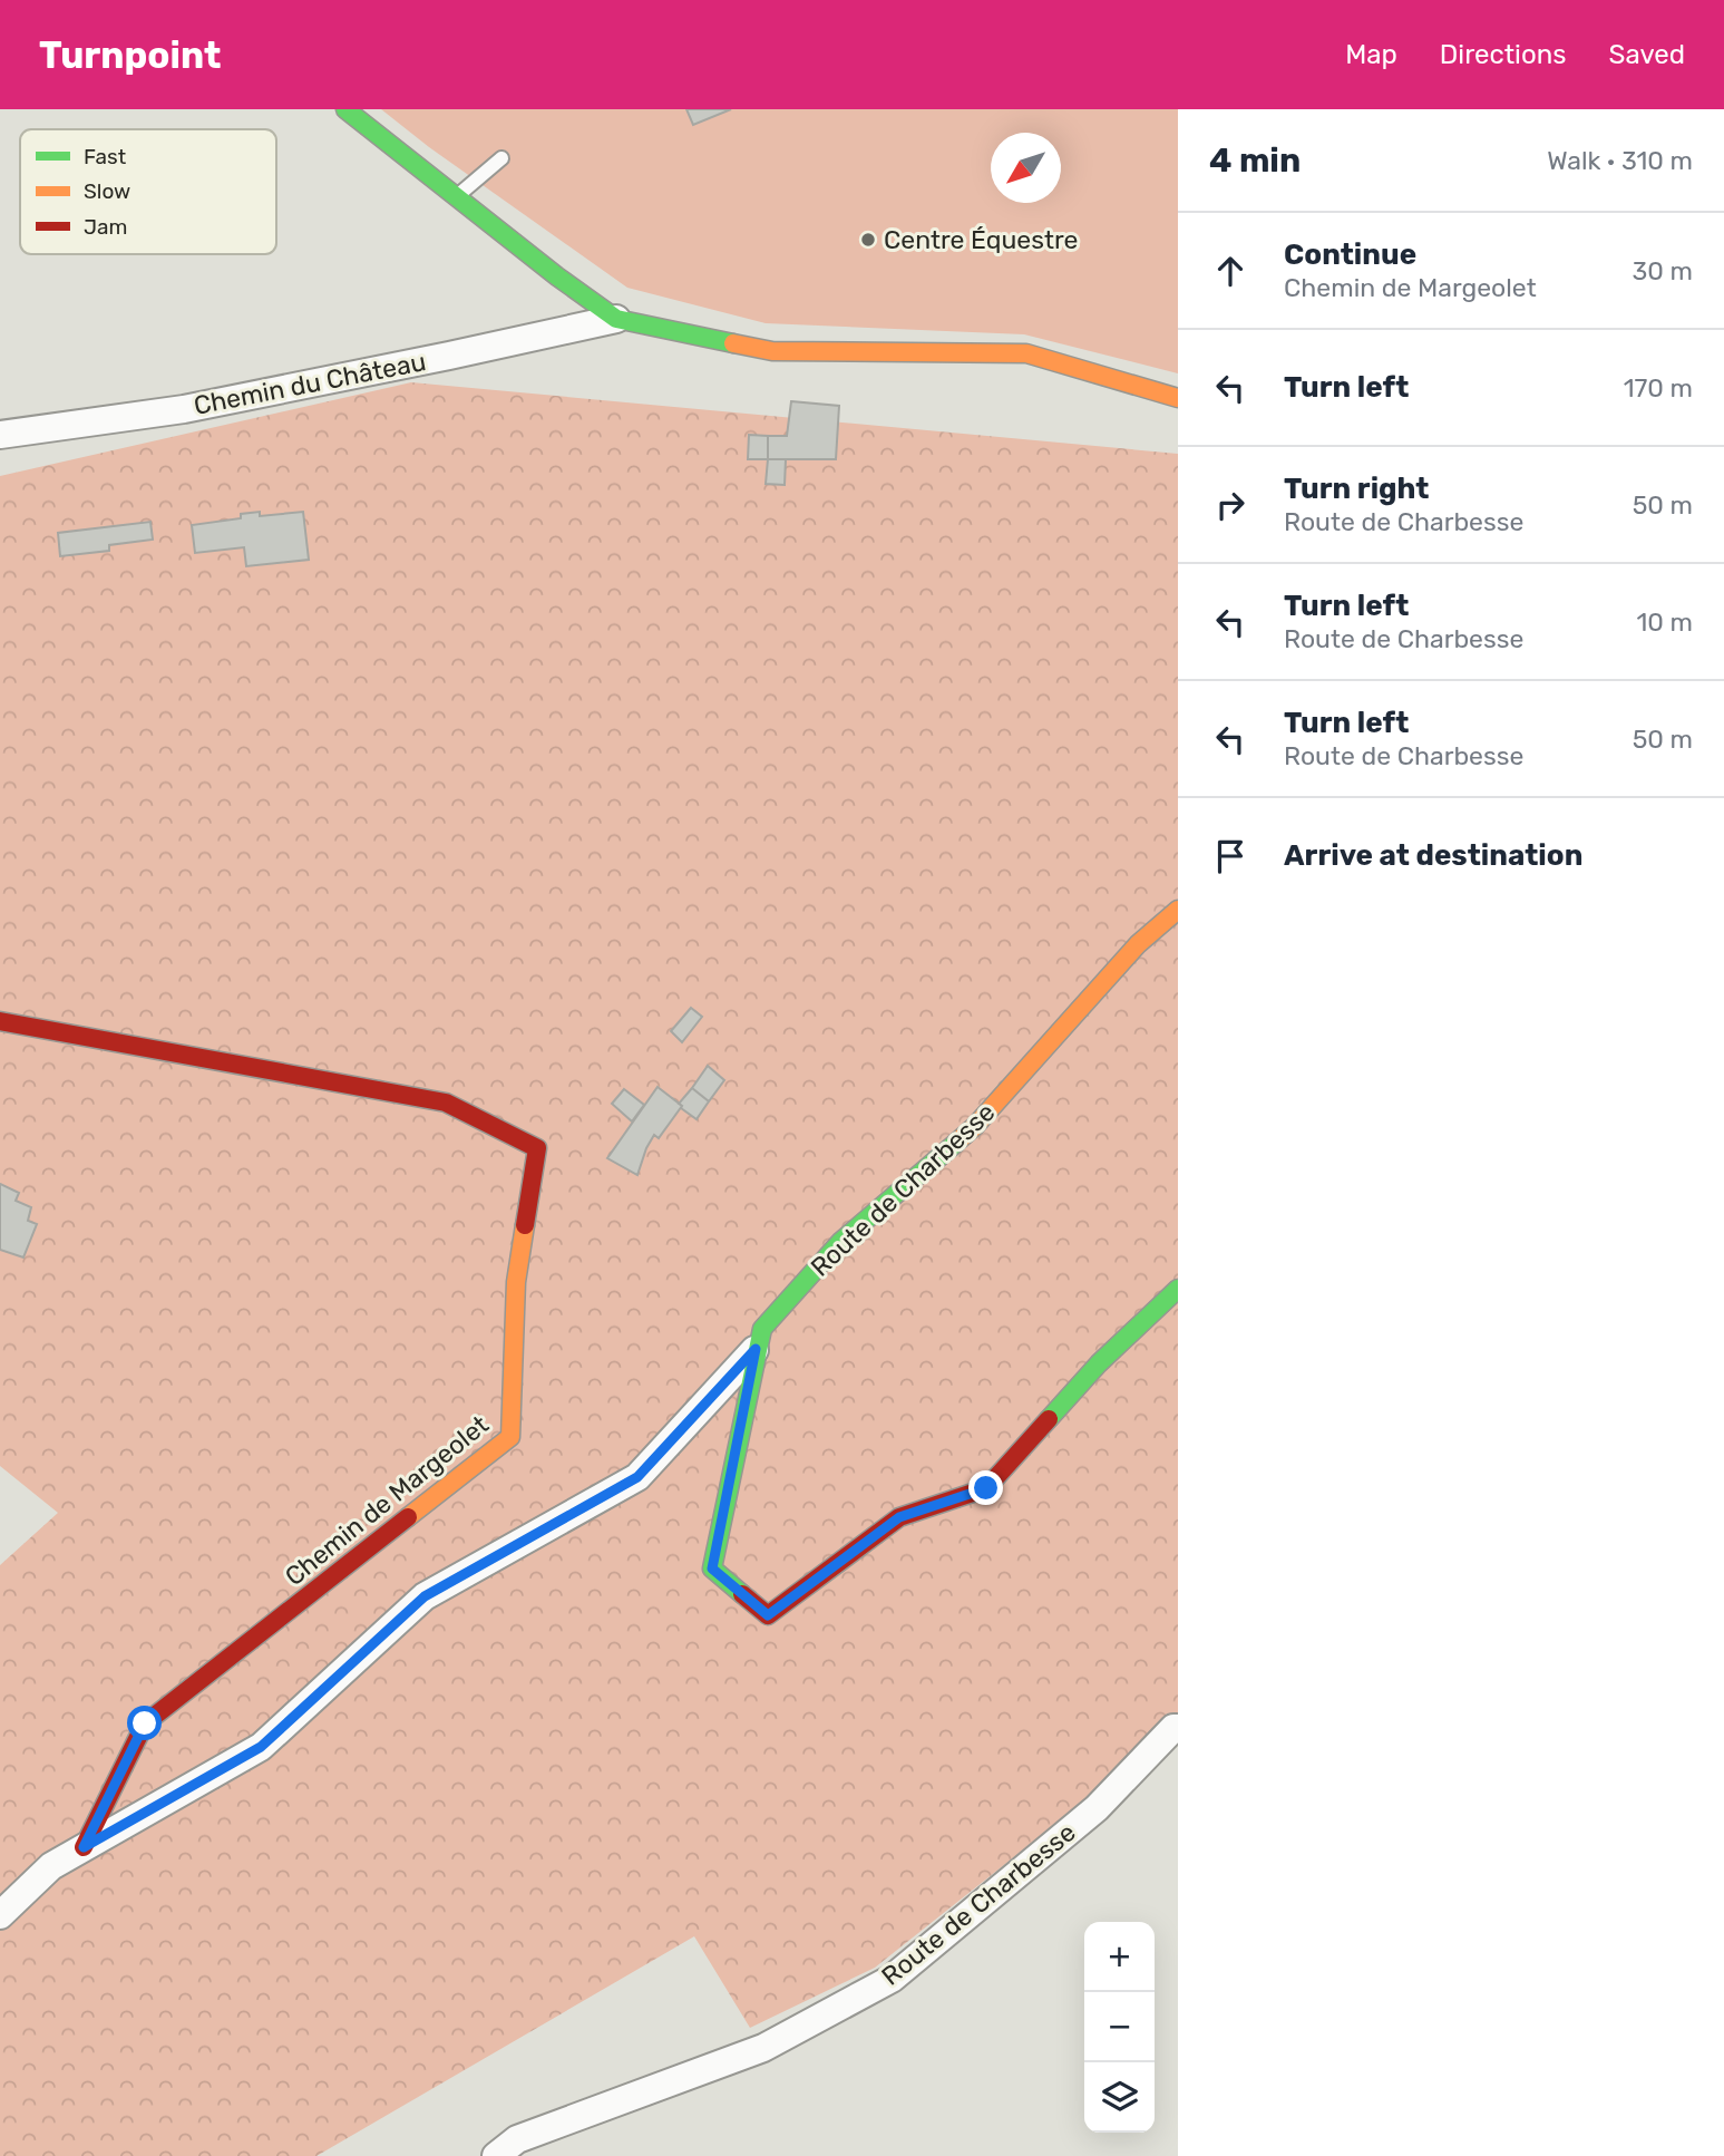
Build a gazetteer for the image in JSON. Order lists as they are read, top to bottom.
{
  "streets": {
    "street": ["Chemin du Château", "Route de Charbesse", "Chemin de Margeolet"]
  },
  "places": ["Centre Équestre"],
  "legend": ["Fast", "Slow", "Jam"],
  "north": "bottom left",
  "page": {
    "header": "Turnpoint",
    "nav": ["Map", "Directions", "Saved"],
    "heading": ["4 min", "Walk · 310 m"],
    "list": [
      ["Continue", "Chemin de Margeolet", "30 m"],
      ["Turn left", "170 m"],
      ["Turn right", "Route de Charbesse", "50 m"],
      ["Turn left", "Route de Charbesse", "10 m"],
      ["Turn left", "Route de Charbesse", "50 m"],
      "Arrive at destination"
    ],
    "map_buttons": ["+", "−"]
  }
}
